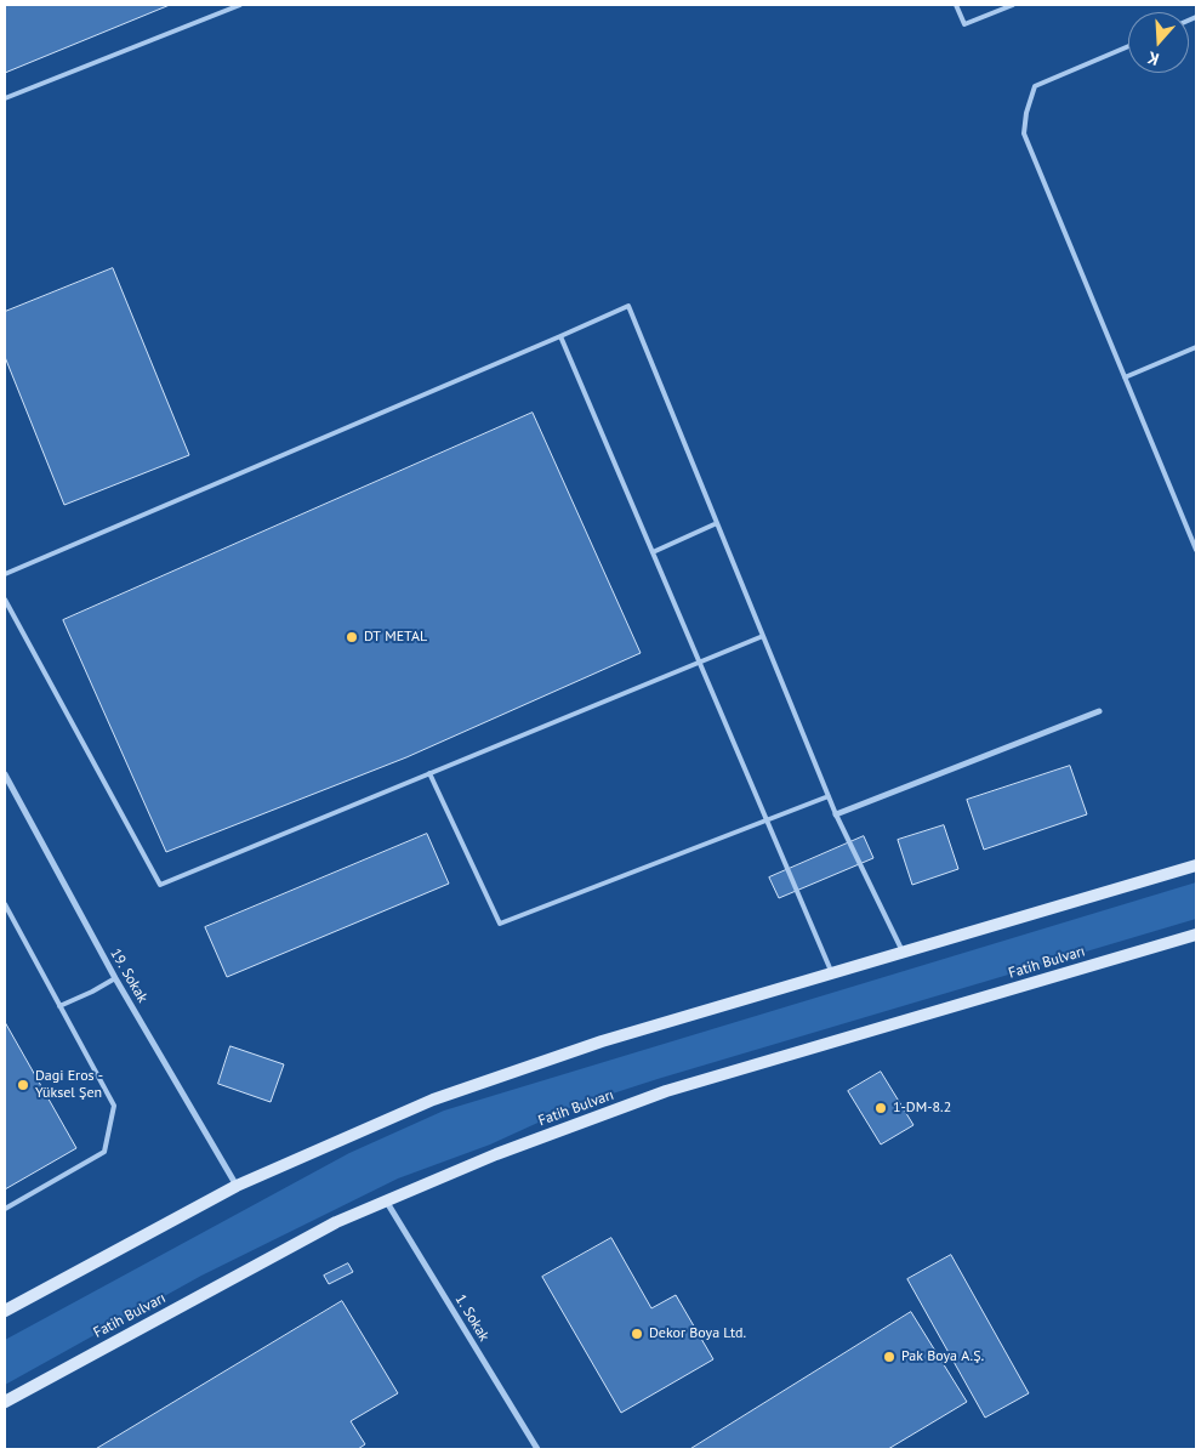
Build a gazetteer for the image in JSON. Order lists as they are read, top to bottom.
{
  "streets": {
    "main road": ["Fatih Bulvarı"],
    "street": ["19. Sokak", "1. Sokak"]
  },
  "crossings": [
    ["Fatih Bulvarı", "1. Sokak"]
  ],
  "places": [
    "DT METAL",
    "Dagi Eros - Yüksel Şen",
    "1-DM-8.2",
    "Dekor Boya Ltd.",
    "Pak Boya A.Ş."
  ],
  "north": "bottom"
}
